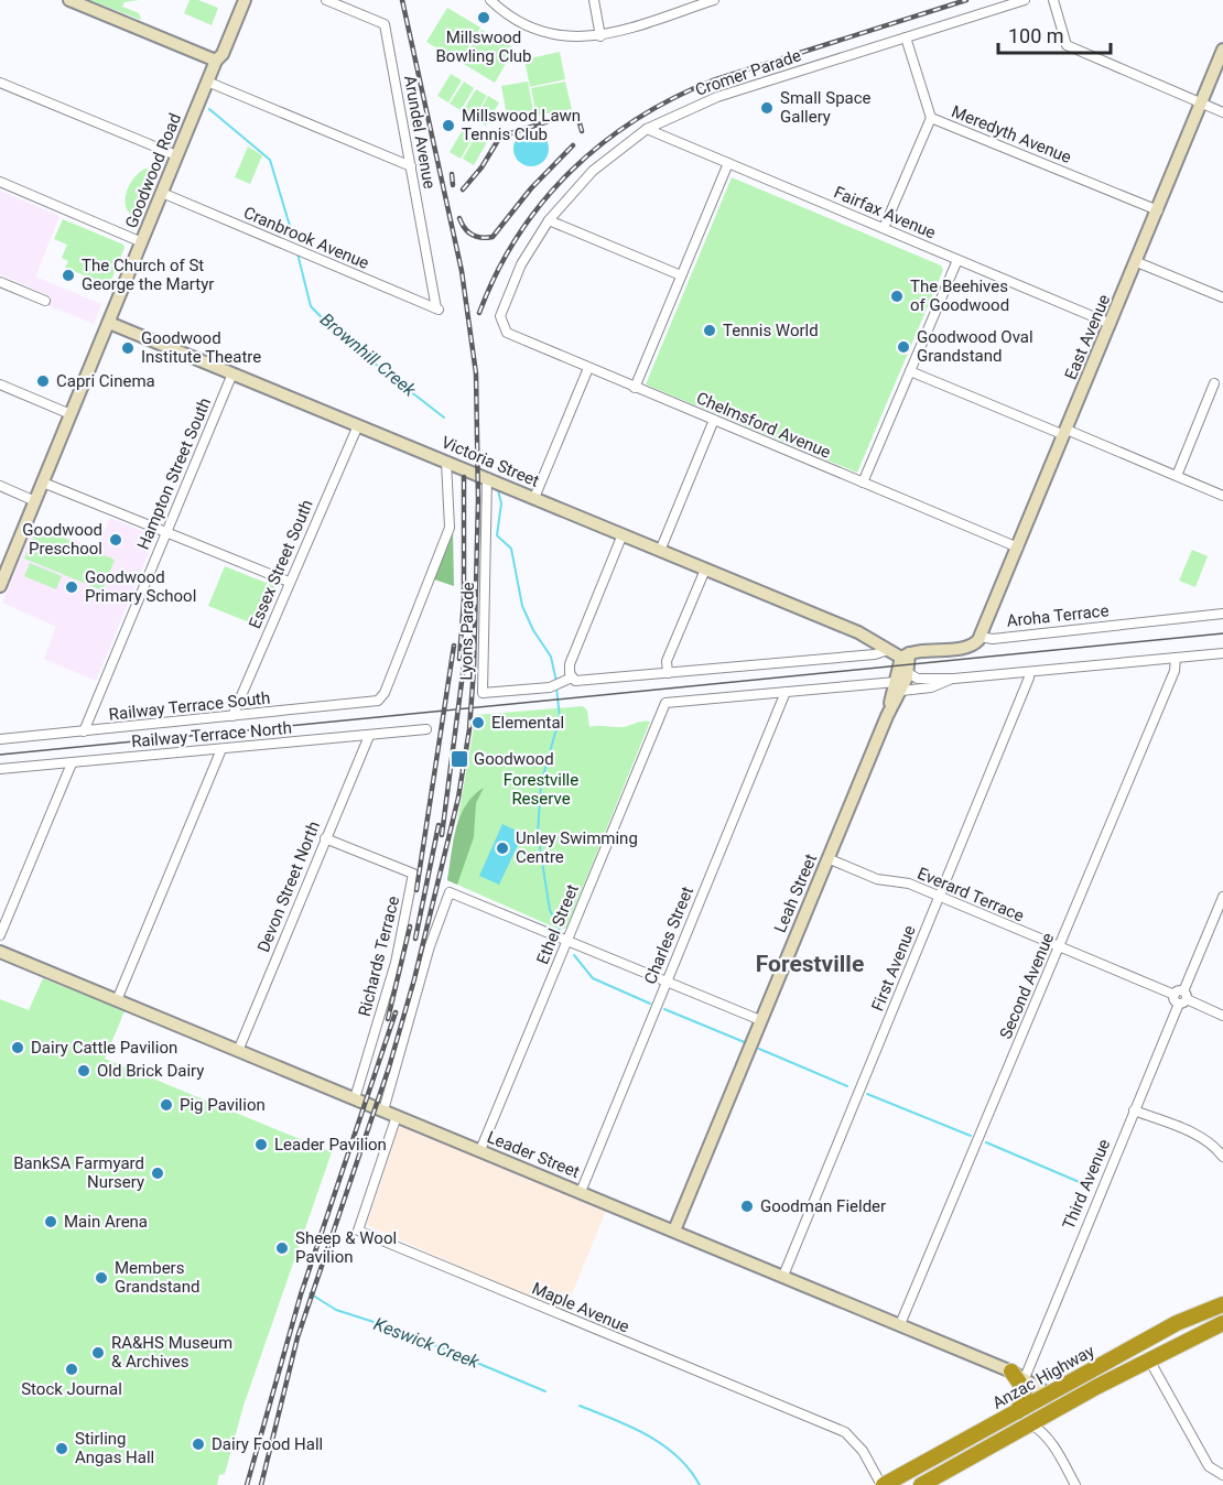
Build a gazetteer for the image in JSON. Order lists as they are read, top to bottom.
{
  "streets": {
    "highway": ["Anzac Highway"],
    "street": [
      "Cromer Parade",
      "Arundel Avenue",
      "Meredyth Avenue",
      "Goodwood Road",
      "Fairfax Avenue",
      "Cranbrook Avenue",
      "East Avenue",
      "Chelmsford Avenue",
      "Victoria Street",
      "Hampton Street South",
      "Essex Street South",
      "Aroha Terrace",
      "Lyons Parade",
      "Railway Terrace South",
      "Railway Terrace North",
      "Devon Street North",
      "Leah Street",
      "Everard Terrace",
      "Ethel Street",
      "Charles Street",
      "Richards Terrace",
      "First Avenue",
      "Second Avenue",
      "Leader Street",
      "Third Avenue",
      "Maple Avenue"
    ]
  },
  "crossings": [
    ["Cromer Parade", "Meredyth Avenue"],
    ["Cromer Parade", "Fairfax Avenue"],
    ["Cromer Parade", "Chelmsford Avenue"],
    ["Arundel Avenue", "Cranbrook Avenue"],
    ["Meredyth Avenue", "East Avenue"],
    ["Goodwood Road", "Cranbrook Avenue"],
    ["Goodwood Road", "Victoria Street"],
    ["Fairfax Avenue", "East Avenue"],
    ["East Avenue", "Chelmsford Avenue"],
    ["East Avenue", "Aroha Terrace"],
    ["Victoria Street", "Hampton Street South"],
    ["Victoria Street", "Essex Street South"],
    ["Victoria Street", "Aroha Terrace"],
    ["Victoria Street", "Lyons Parade"],
    ["Victoria Street", "Railway Terrace South"],
    ["Victoria Street", "Leah Street"],
    ["Hampton Street South", "Railway Terrace South"],
    ["Essex Street South", "Railway Terrace South"],
    ["Aroha Terrace", "Leah Street"],
    ["Railway Terrace North", "Devon Street North"],
    ["Devon Street North", "Richards Terrace"],
    ["Devon Street North", "Leader Street"],
    ["Leah Street", "Everard Terrace"],
    ["Leah Street", "Leader Street"],
    ["Everard Terrace", "First Avenue"],
    ["Everard Terrace", "Second Avenue"],
    ["Everard Terrace", "Third Avenue"],
    ["Ethel Street", "Charles Street"],
    ["Ethel Street", "Leader Street"],
    ["Charles Street", "Leader Street"],
    ["Richards Terrace", "Leader Street"],
    ["First Avenue", "Leader Street"],
    ["Second Avenue", "Leader Street"],
    ["Leader Street", "Third Avenue"],
    ["Leader Street", "Maple Avenue"],
    ["Leader Street", "Anzac Highway"],
    ["Maple Avenue", "Anzac Highway"]
  ],
  "districts": ["Forestville"],
  "water": ["Brownhill Creek", "Keswick Creek"],
  "parks": ["Forestville Reserve"],
  "places": {
    "other": [
      "Millswood Bowling Club",
      "Small Space Gallery",
      "Millswood Lawn Tennis Club",
      "The Church of St George the Martyr",
      "The Beehives of Goodwood",
      "Tennis World",
      "Goodwood Oval Grandstand",
      "Goodwood Institute Theatre",
      "Capri Cinema",
      "Goodwood Preschool",
      "Goodwood Primary School",
      "Elemental",
      "Unley Swimming Centre",
      "Dairy Cattle Pavilion",
      "Old Brick Dairy",
      "Pig Pavilion",
      "Leader Pavilion",
      "BankSA Farmyard Nursery",
      "Goodman Fielder",
      "Main Arena",
      "Sheep & Wool Pavilion",
      "Members Grandstand",
      "RA&HS Museum & Archives",
      "Stock Journal",
      "Dairy Food Hall",
      "Stirling Angas Hall"
    ],
    "transit": ["Goodwood"]
  },
  "scale_bar": "100 m"
}
